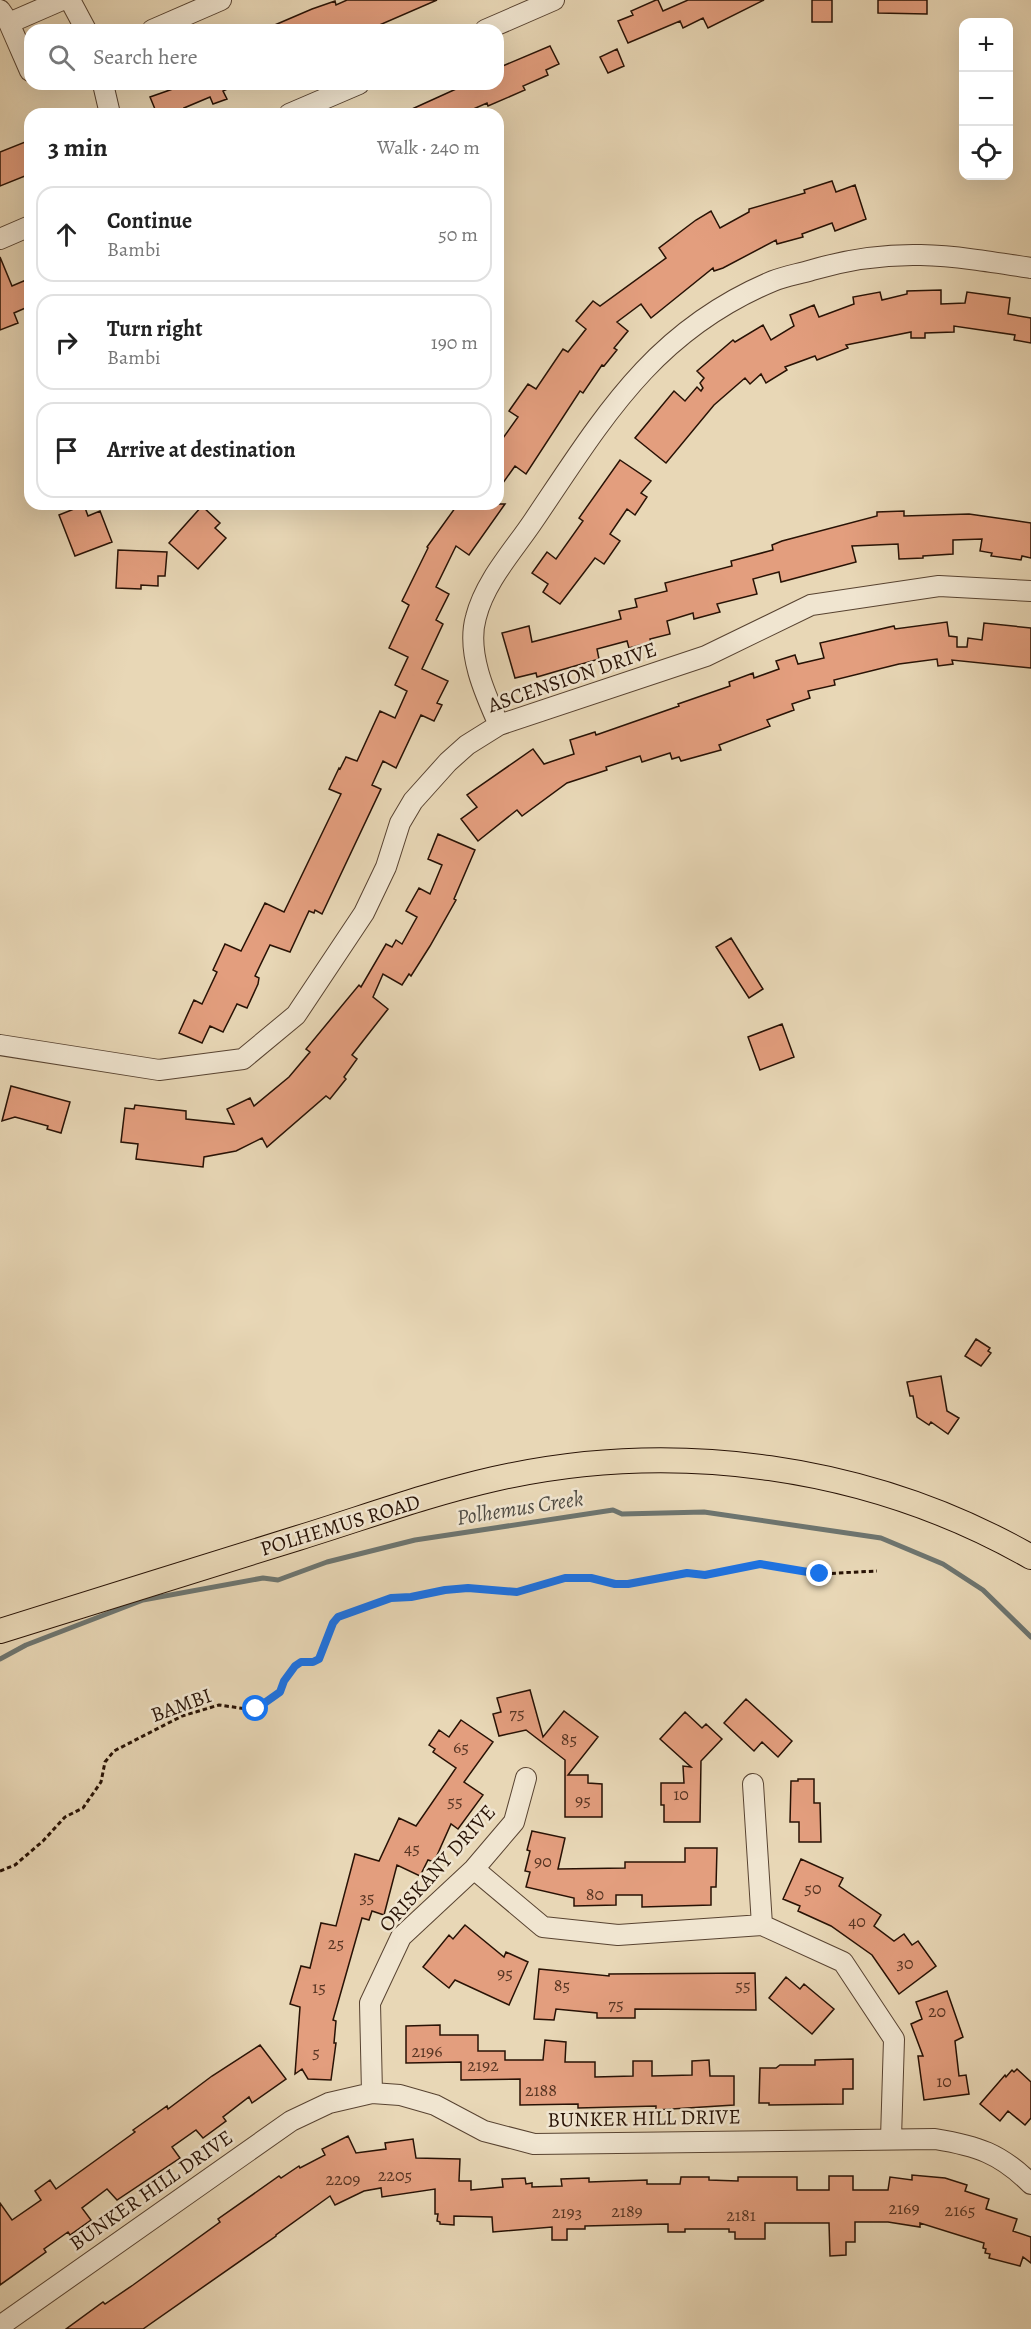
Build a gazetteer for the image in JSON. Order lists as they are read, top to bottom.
{
  "streets": {
    "main road": ["POLHEMUS ROAD"],
    "street": ["ASCENSION DRIVE", "ORISKANY DRIVE", "BUNKER HILL DRIVE"],
    "path": ["BAMBI"]
  },
  "crossings": [
    ["ORISKANY DRIVE", "BUNKER HILL DRIVE"]
  ],
  "water": ["Polhemus Creek"],
  "house_numbers": [
    "75",
    "85",
    "65",
    "10",
    "95",
    "55",
    "45",
    "90",
    "50",
    "80",
    "35",
    "40",
    "25",
    "30",
    "95",
    "85",
    "55",
    "15",
    "75",
    "20",
    "2196",
    "5",
    "2192",
    "10",
    "2188",
    "2205",
    "2209",
    "2169",
    "2165",
    "2189",
    "2193",
    "2181"
  ],
  "page": {
    "map_buttons": ["+", "−"],
    "search": "Search here",
    "heading": ["3 min", "Walk · 240 m"],
    "list": [
      ["Continue", "Bambi", "50 m"],
      ["Turn right", "Bambi", "190 m"],
      "Arrive at destination"
    ]
  }
}
